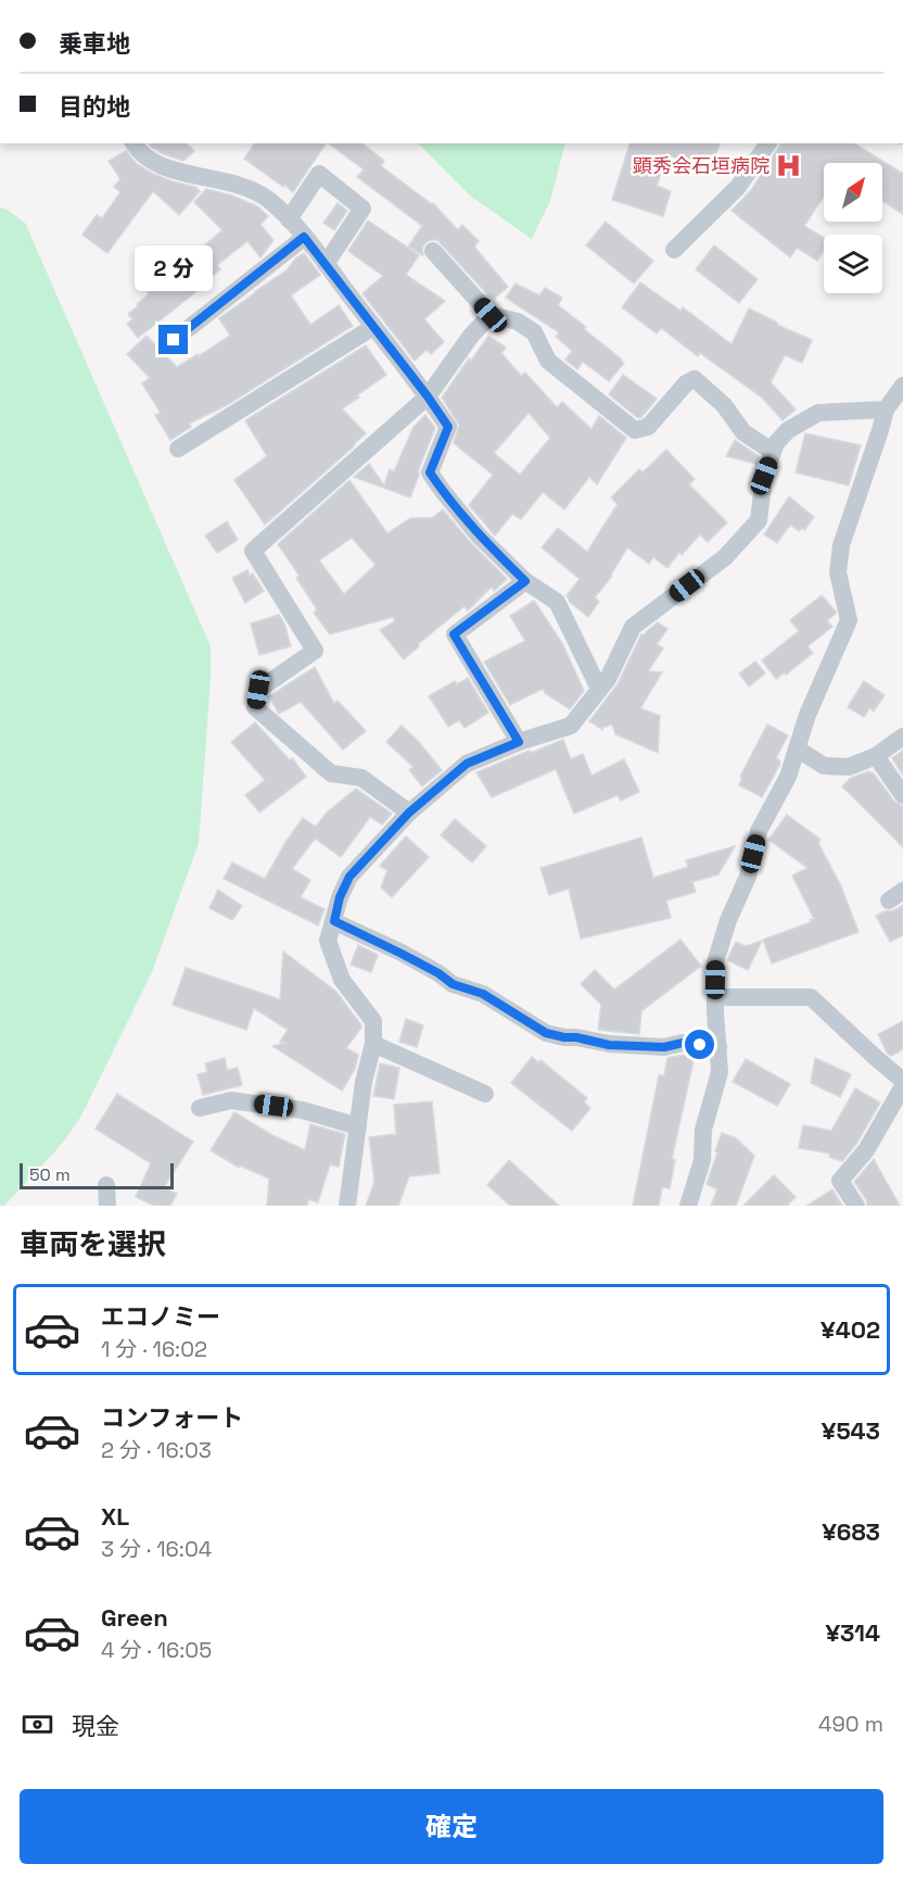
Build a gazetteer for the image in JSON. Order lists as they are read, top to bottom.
{
  "places": {
    "hospital": ["顕秀会石垣病院"]
  },
  "scale_bar": "50 m",
  "north": "top right",
  "page": {
    "banner": ["乗車地", "目的地"],
    "bubble": "2 分",
    "scale": "50 m",
    "heading": "車両を選択",
    "list": [
      {
        "name": "エコノミー",
        "note": "1 分 · 16:02",
        "value": "¥402"
      },
      {
        "name": "コンフォート",
        "note": "2 分 · 16:03",
        "value": "¥543"
      },
      {
        "name": "XL",
        "note": "3 分 · 16:04",
        "value": "¥683"
      },
      {
        "name": "Green",
        "note": "4 分 · 16:05",
        "value": "¥314"
      }
    ],
    "pay": ["現金", "490 m"],
    "buttons": "確定"
  }
}
